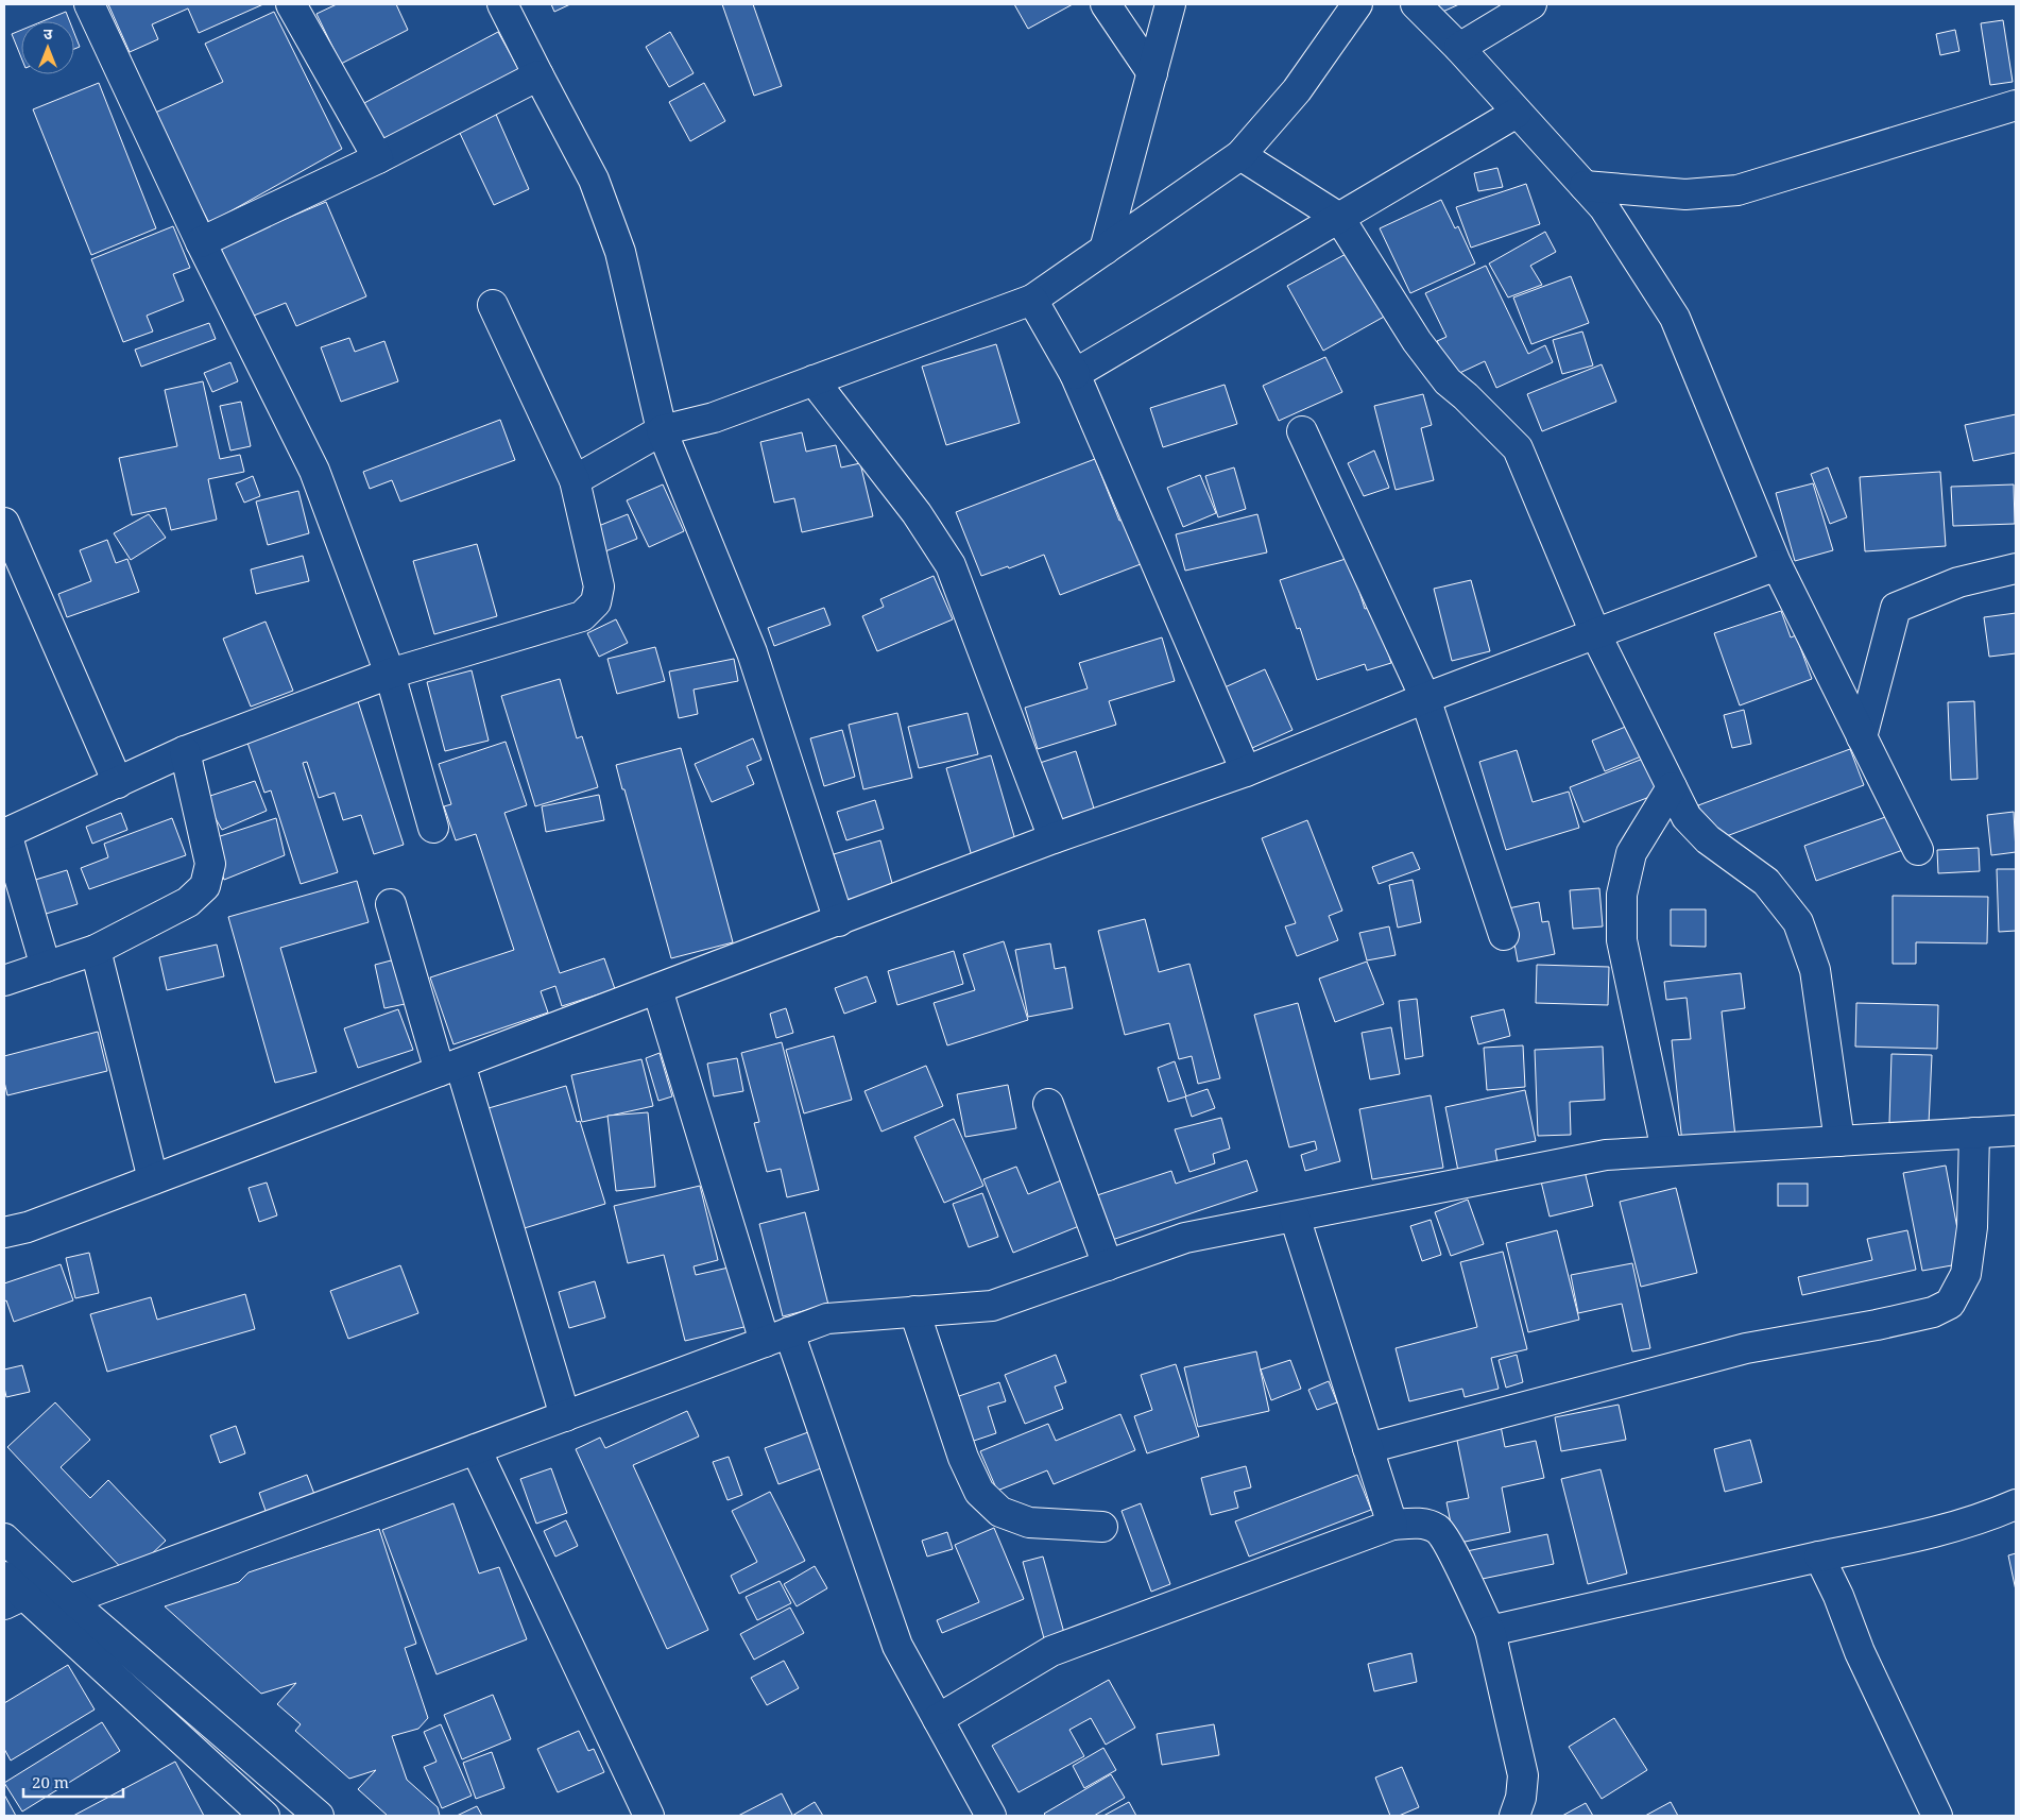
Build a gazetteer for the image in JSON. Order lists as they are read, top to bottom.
{
  "scale_bar": "20 m",
  "north": "top"
}
